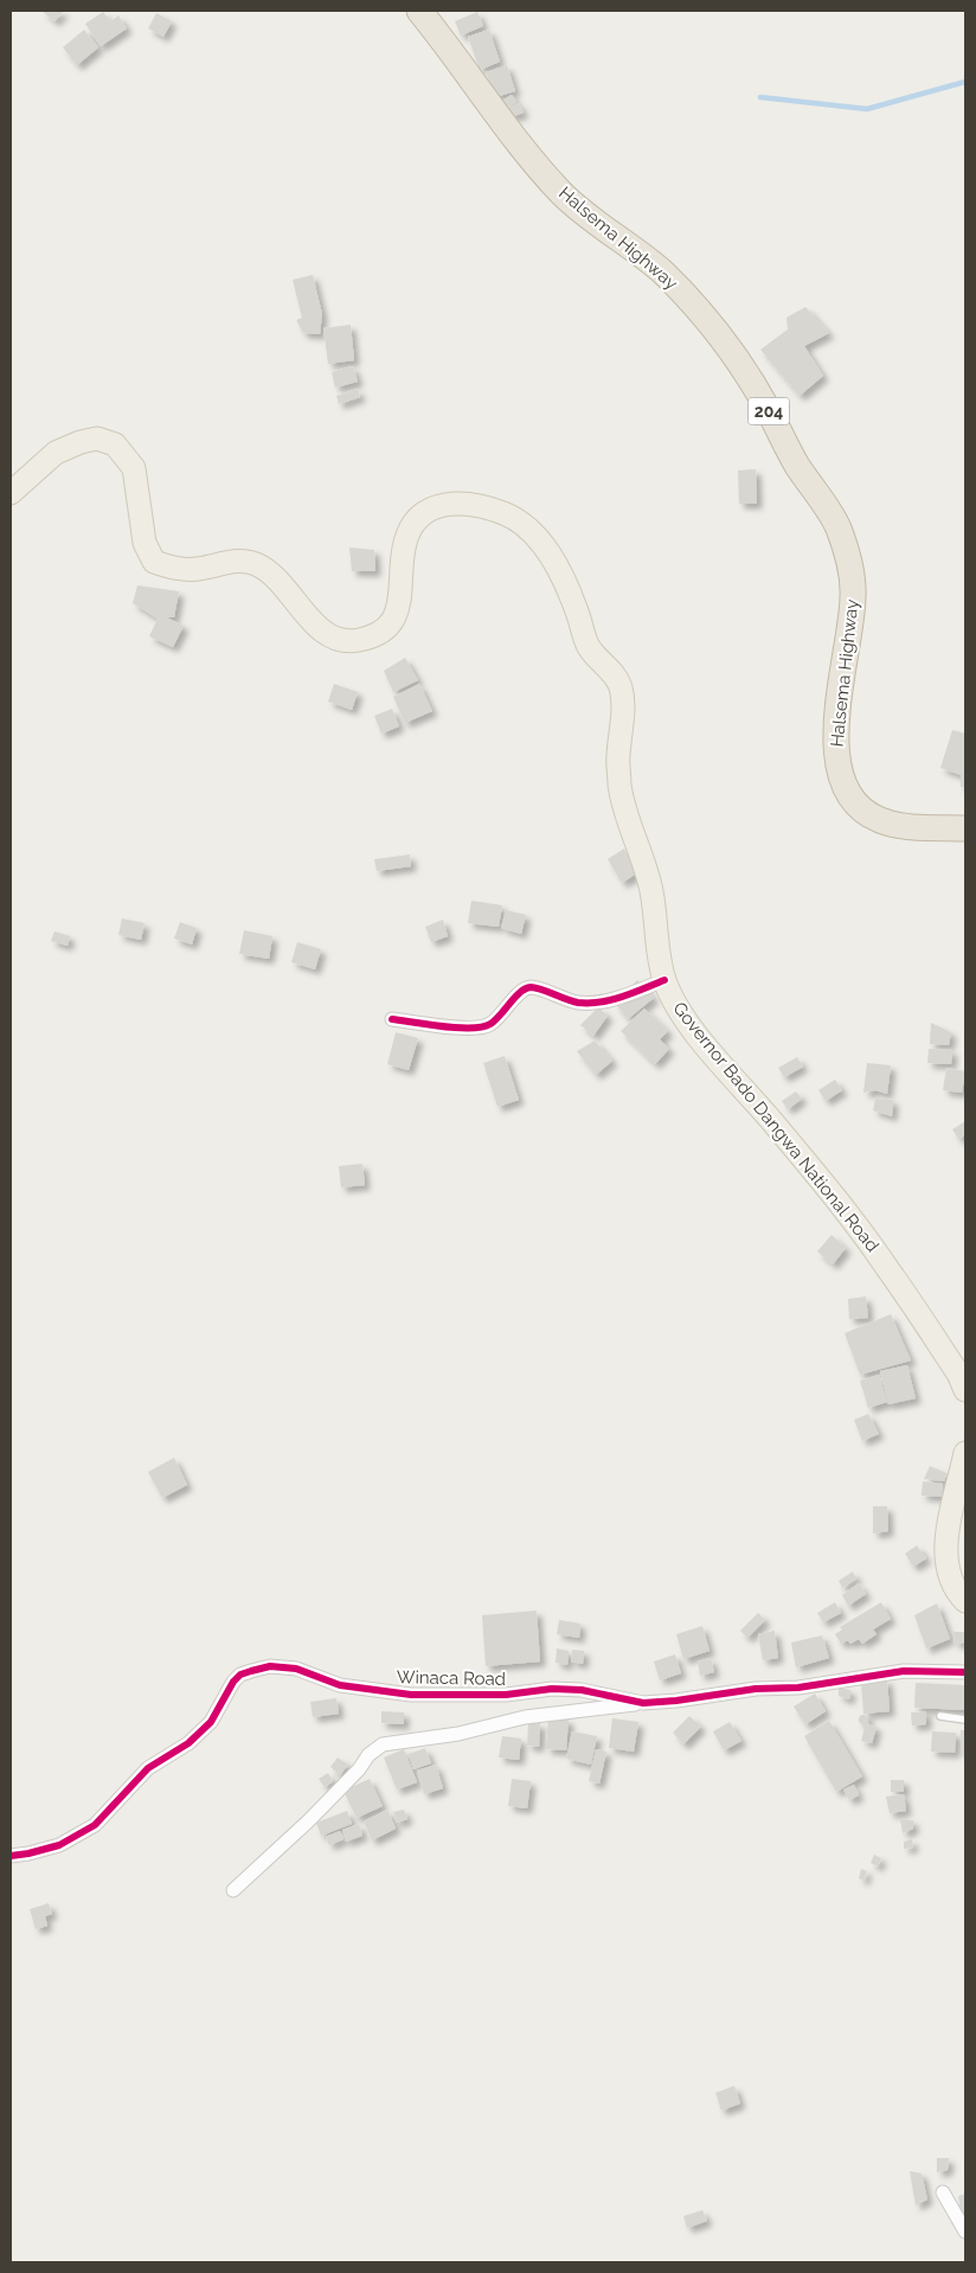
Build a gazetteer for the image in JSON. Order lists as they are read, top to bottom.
{
  "streets": {
    "highway": ["Halsema Highway", "204"],
    "main road": ["Governor Bado Dangwa National Road"],
    "street": ["Winaca Road"]
  }
}
